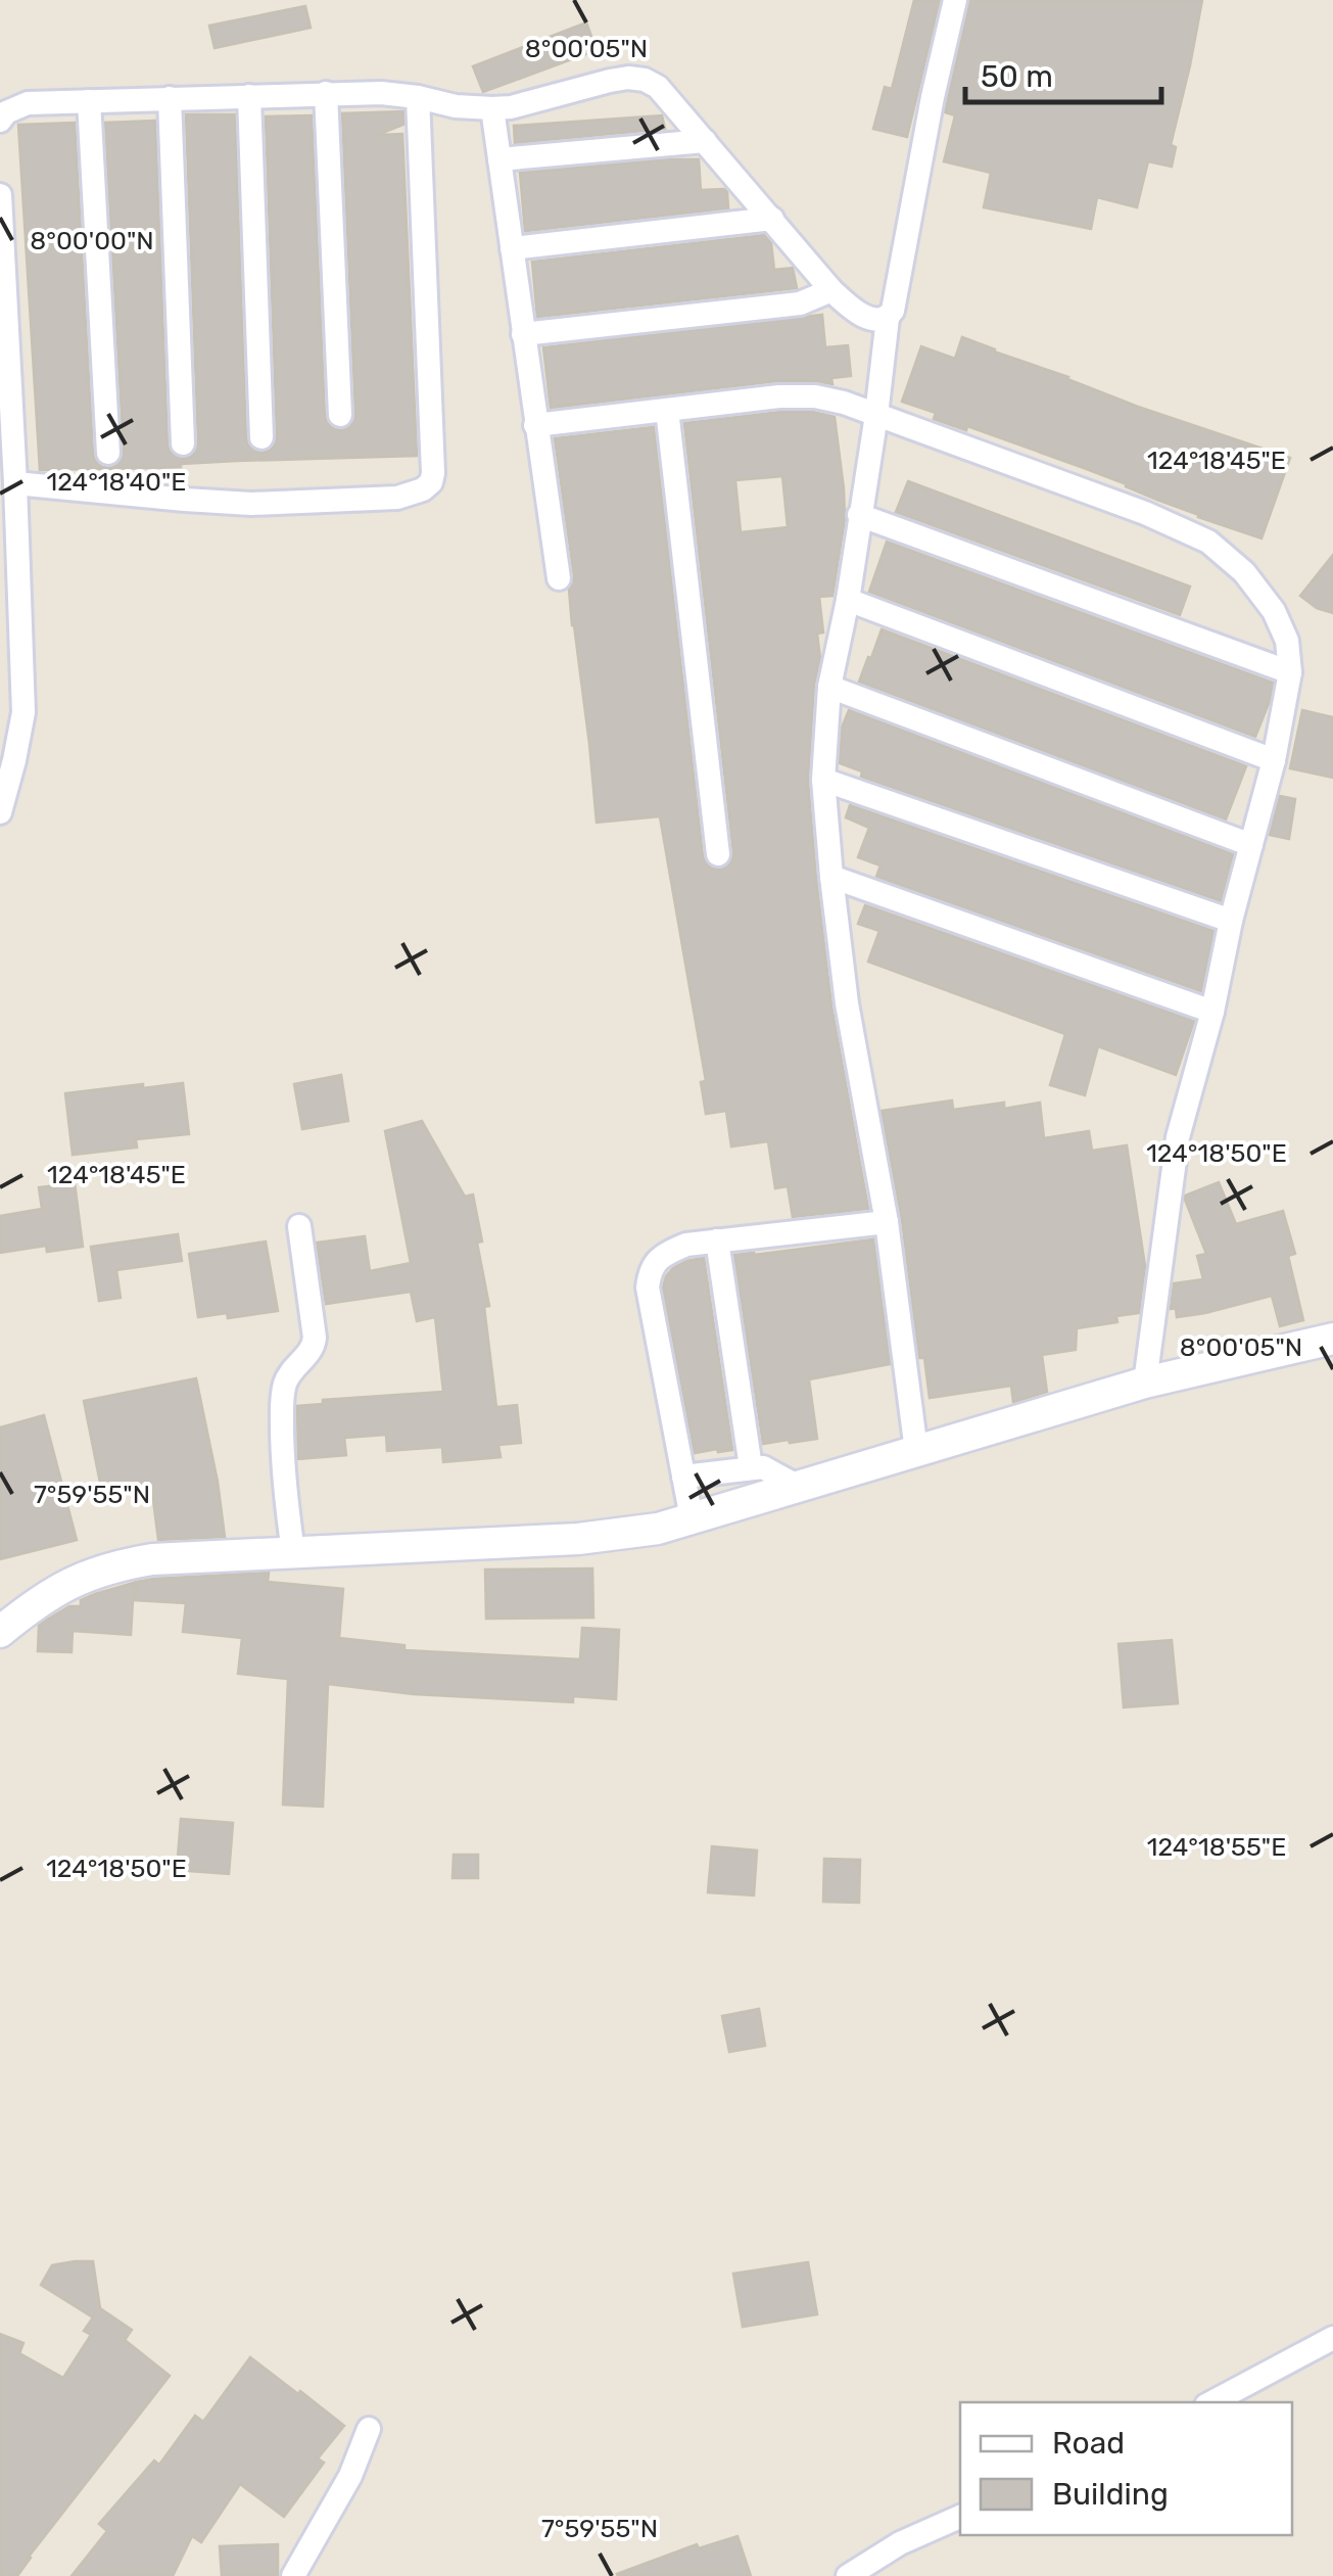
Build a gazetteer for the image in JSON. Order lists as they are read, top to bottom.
{
  "legend": ["Road", "Building"],
  "scale_bar": "50 m",
  "coordinates": [
    "8°00'05\"N",
    "8°00'00\"N",
    "124°18'45\"E",
    "124°18'40\"E",
    "124°18'50\"E",
    "7°59'55\"N",
    "124°18'55\"E"
  ]
}
